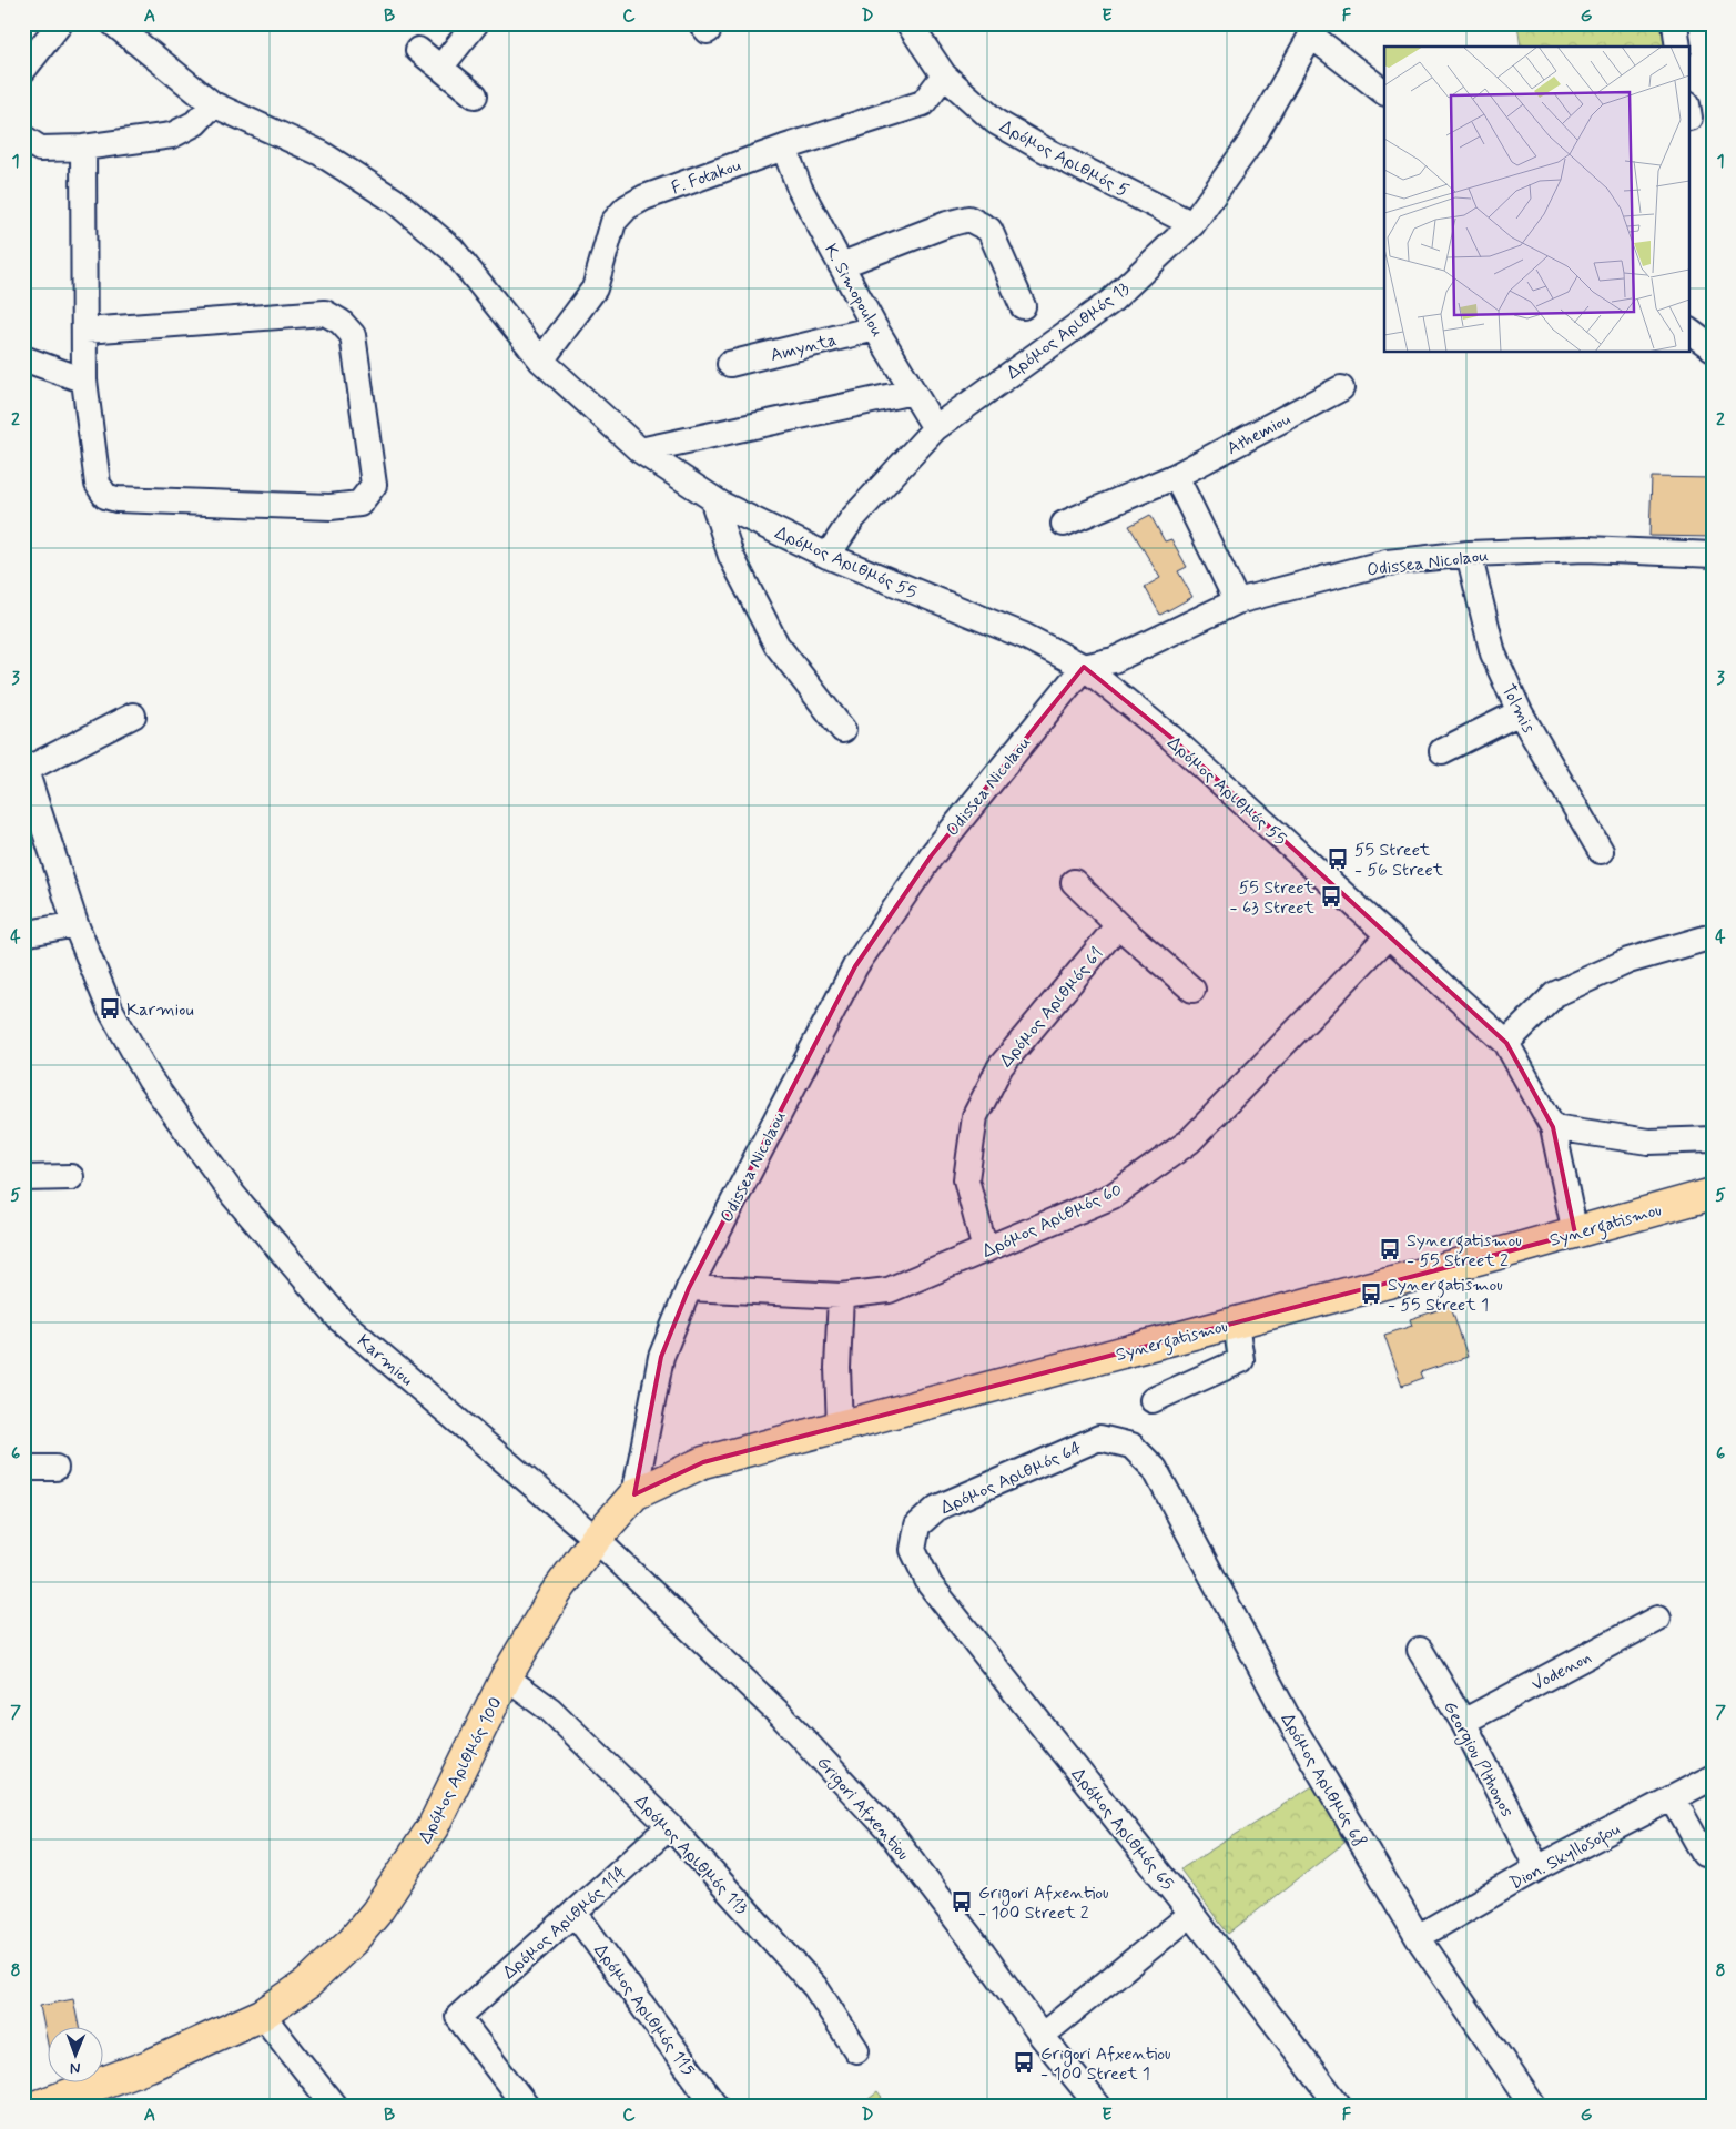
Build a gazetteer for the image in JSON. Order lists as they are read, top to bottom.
{
  "streets": {
    "main road": ["Synergatismou", "Δρόμος Αριθμός 100"],
    "street": [
      "Δρόμος Αριθμός 5",
      "F. Fotakou",
      "K. Simopoulou",
      "Δρόμος Αριθμός 13",
      "Amynta",
      "Athemiou",
      "Δρόμος Αριθμός 55",
      "Odissea Nicolaou",
      "Tolmis",
      "Δρόμος Αριθμός 61",
      "Δρόμος Αριθμός 60",
      "Karmiou",
      "Δρόμος Αριθμός 64",
      "Vodenon",
      "Georgiou Plthonos",
      "Δρόμος Αριθμός 68",
      "Grigori Afxentiou",
      "Δρόμος Αριθμός 65",
      "Δρόμος Αριθμός 113",
      "Dion. Skyllosofou",
      "Δρόμος Αριθμός 114",
      "Δρόμος Αριθμός 115"
    ]
  },
  "crossings": [
    ["Δρόμος Αριθμός 5", "F. Fotakou"],
    ["Δρόμος Αριθμός 5", "Δρόμος Αριθμός 13"],
    ["F. Fotakou", "K. Simopoulou"],
    ["F. Fotakou", "Δρόμος Αριθμός 55"],
    ["K. Simopoulou", "Δρόμος Αριθμός 13"],
    ["K. Simopoulou", "Amynta"],
    ["Δρόμος Αριθμός 13", "Δρόμος Αριθμός 55"],
    ["Δρόμος Αριθμός 55", "Odissea Nicolaou"],
    ["Δρόμος Αριθμός 55", "Δρόμος Αριθμός 60"],
    ["Δρόμος Αριθμός 55", "Synergatismou"],
    ["Odissea Nicolaou", "Tolmis"],
    ["Odissea Nicolaou", "Δρόμος Αριθμός 60"],
    ["Odissea Nicolaou", "Synergatismou"],
    ["Odissea Nicolaou", "Δρόμος Αριθμός 100"],
    ["Δρόμος Αριθμός 61", "Δρόμος Αριθμός 60"],
    ["Synergatismou", "Δρόμος Αριθμός 100"],
    ["Karmiou", "Δρόμος Αριθμός 100"],
    ["Karmiou", "Grigori Afxentiou"],
    ["Δρόμος Αριθμός 64", "Δρόμος Αριθμός 68"],
    ["Δρόμος Αριθμός 64", "Δρόμος Αριθμός 65"],
    ["Vodenon", "Georgiou Plthonos"],
    ["Georgiou Plthonos", "Dion. Skyllosofou"],
    ["Δρόμος Αριθμός 100", "Grigori Afxentiou"],
    ["Δρόμος Αριθμός 100", "Δρόμος Αριθμός 113"],
    ["Δρόμος Αριθμός 68", "Dion. Skyllosofou"],
    ["Δρόμος Αριθμός 113", "Δρόμος Αριθμός 114"],
    ["Δρόμος Αριθμός 114", "Δρόμος Αριθμός 115"]
  ],
  "places": {
    "bus stop": [
      "55 Street - 56 Street",
      "55 Street - 63 Street",
      "Karmiou",
      "Synergatismou - 55 Street 2",
      "Synergatismou - 55 Street 1",
      "Grigori Afxentiou - 100 Street 2",
      "Grigori Afxentiou - 100 Street 1"
    ]
  },
  "north": "bottom",
  "grid": {
    "columns": [
      "A",
      "B",
      "C",
      "D",
      "E",
      "F",
      "G"
    ],
    "rows": [
      "1",
      "2",
      "3",
      "4",
      "5",
      "6",
      "7",
      "8"
    ]
  }
}
